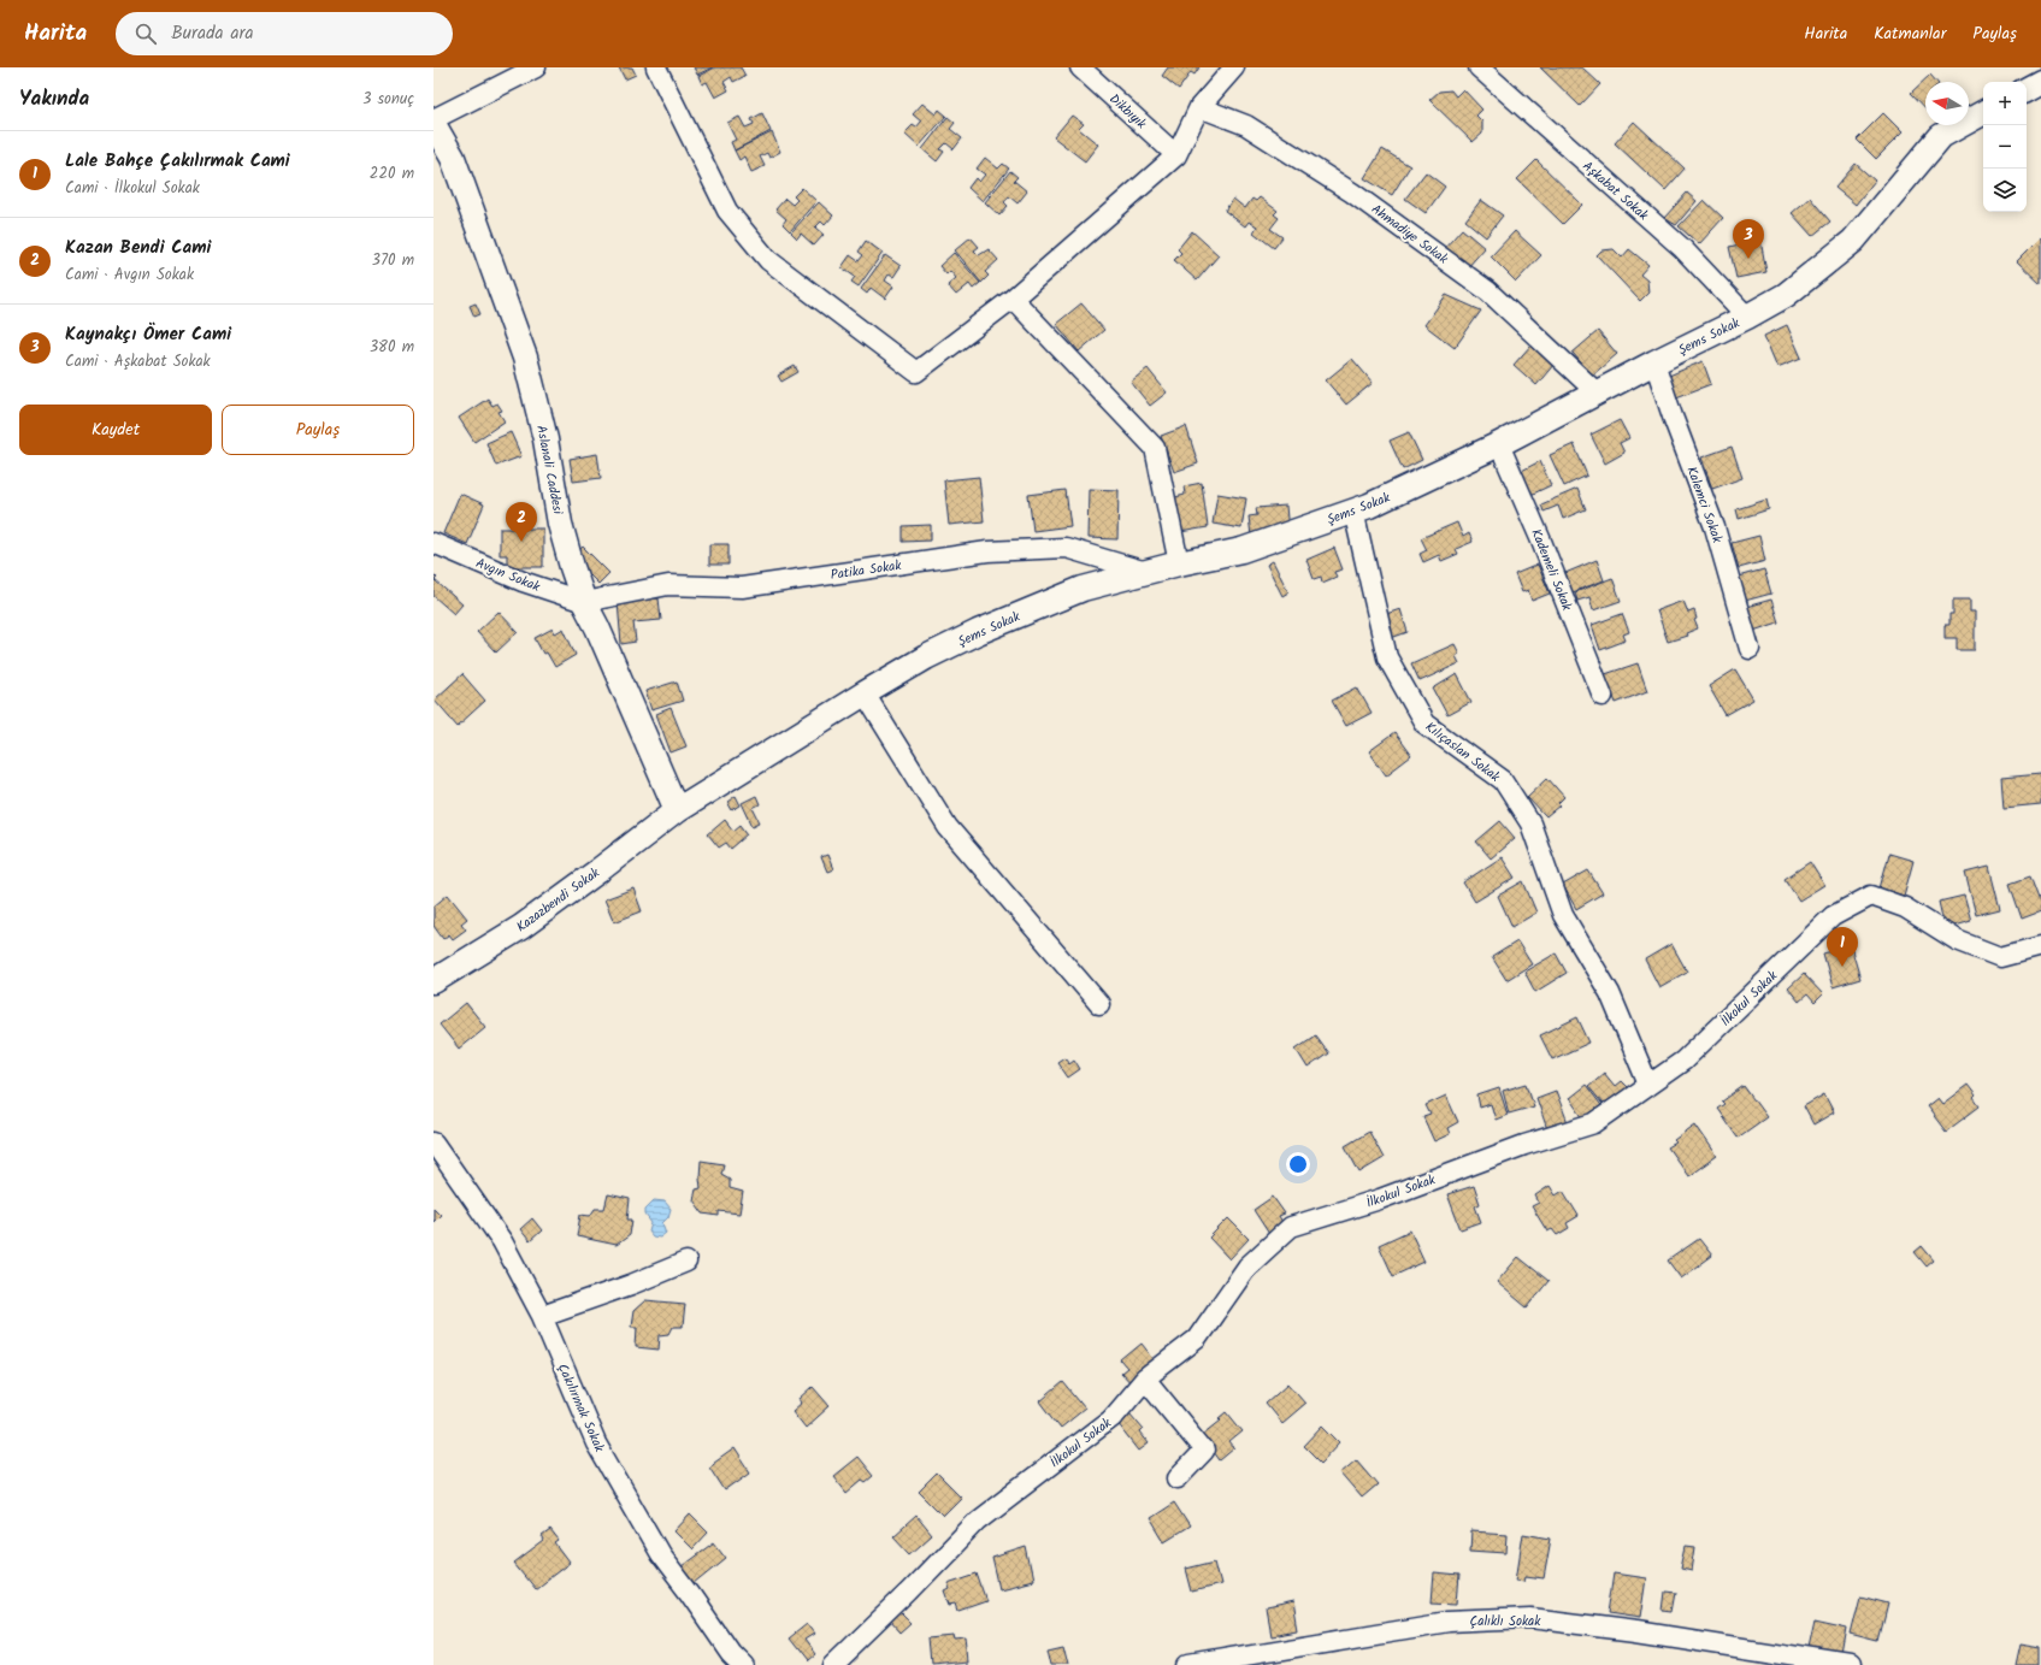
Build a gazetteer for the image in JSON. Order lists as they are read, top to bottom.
{
  "streets": {
    "street": [
      "Dikbıyık",
      "Aşkabat Sokak",
      "Ahmadiye Sokak",
      "Şems Sokak",
      "Aslanali Caddesi",
      "Kalemci Sokak",
      "Patika Sokak",
      "Kademeli Sokak",
      "Avgın Sokak",
      "Kılıçaslan Sokak",
      "Kazazbendi Sokak",
      "İlkokul Sokak",
      "Çakılırmak Sokak",
      "Çalıklı Sokak"
    ]
  },
  "crossings": [
    ["Aşkabat Sokak", "Şems Sokak"],
    ["Ahmadiye Sokak", "Şems Sokak"],
    ["Şems Sokak", "Aslanali Caddesi"],
    ["Şems Sokak", "Kalemci Sokak"],
    ["Şems Sokak", "Patika Sokak"],
    ["Şems Sokak", "Kademeli Sokak"],
    ["Şems Sokak", "Kılıçaslan Sokak"],
    ["Şems Sokak", "Kazazbendi Sokak"],
    ["Aslanali Caddesi", "Patika Sokak"],
    ["Aslanali Caddesi", "Avgın Sokak"],
    ["Aslanali Caddesi", "Kazazbendi Sokak"],
    ["Patika Sokak", "Avgın Sokak"],
    ["Kılıçaslan Sokak", "İlkokul Sokak"]
  ],
  "north": "left",
  "page": {
    "header": "Harita",
    "search": "Burada ara",
    "nav": ["Harita", "Katmanlar", "Paylaş"],
    "heading": ["Yakında", "3 sonuç"],
    "map_buttons": ["+", "−"],
    "list": [
      {
        "mark": "1",
        "name": "Lale Bahçe Çakılırmak Cami",
        "note": "Cami · İlkokul Sokak",
        "value": "220 m"
      },
      {
        "mark": "2",
        "name": "Kazan Bendi Cami",
        "note": "Cami · Avgın Sokak",
        "value": "370 m"
      },
      {
        "mark": "3",
        "name": "Kaynakçı Ömer Cami",
        "note": "Cami · Aşkabat Sokak",
        "value": "380 m"
      }
    ],
    "pins": ["3", "2", "1"],
    "buttons": ["Kaydet", "Paylaş"]
  }
}
